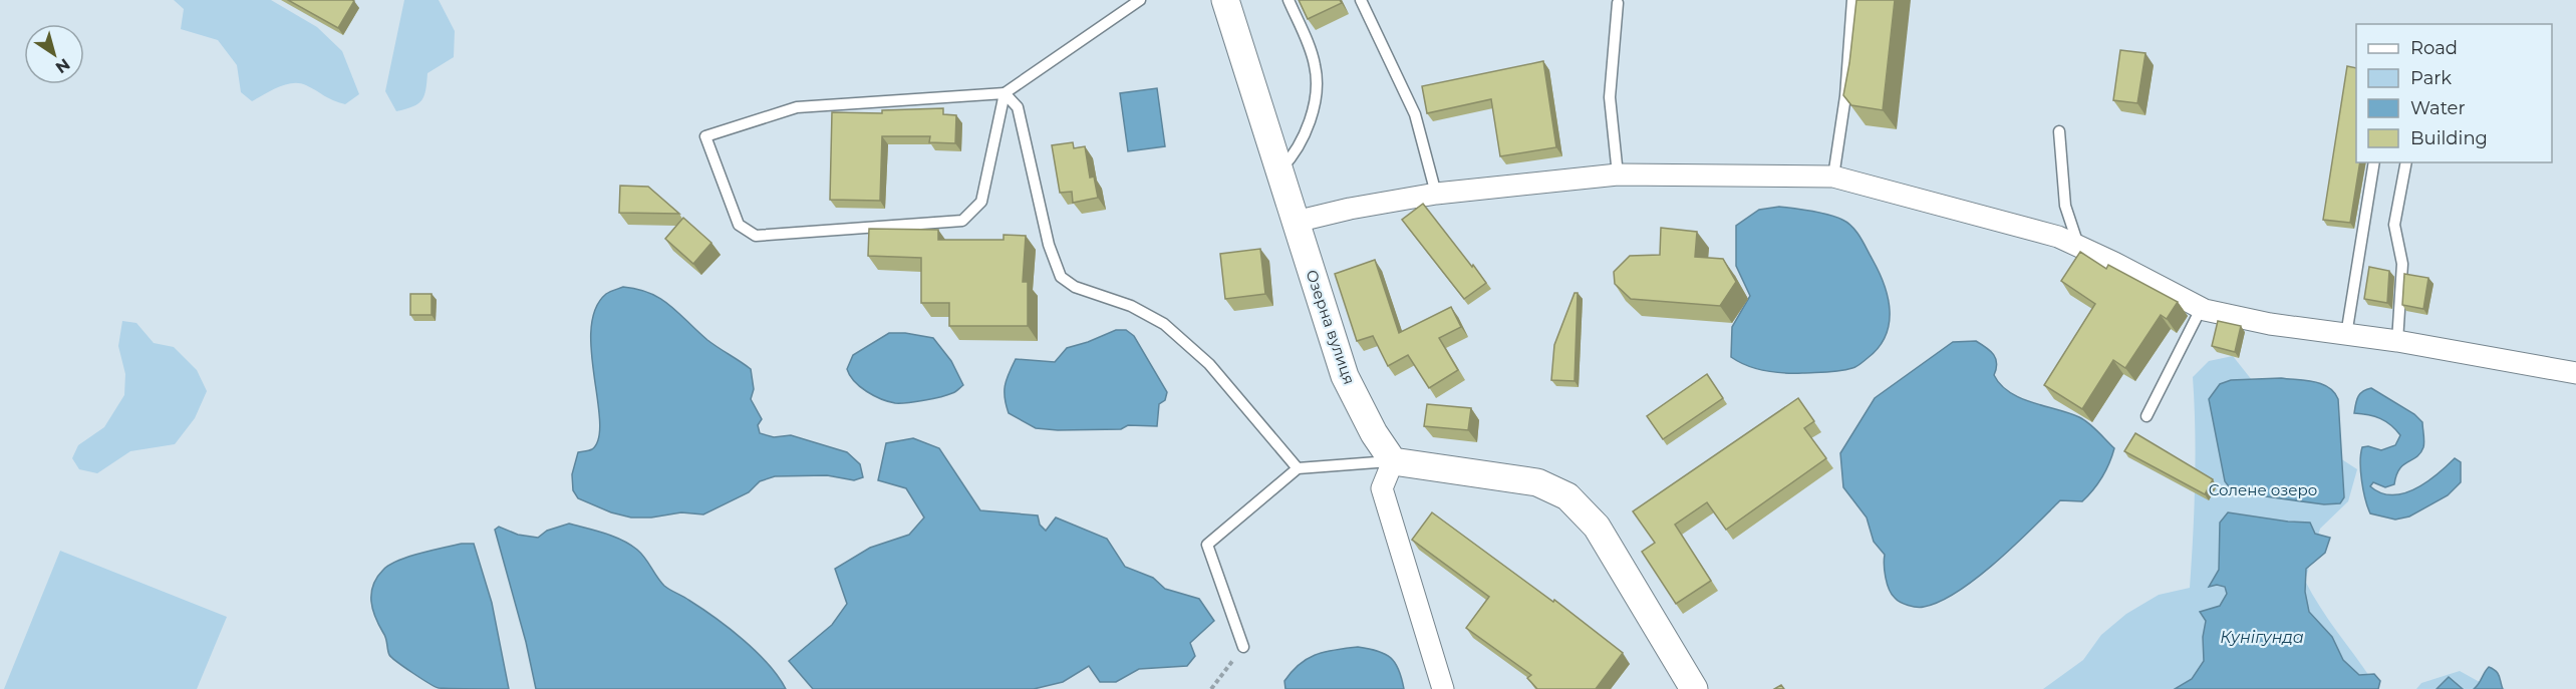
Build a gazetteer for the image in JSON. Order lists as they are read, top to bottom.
{
  "streets": {
    "street": ["Озерна вулиця"]
  },
  "water": ["Кунігунда"],
  "parks": ["Солене озеро"],
  "legend": [
    "Road",
    "Park",
    "Water",
    "Building"
  ],
  "north": "bottom right"
}
